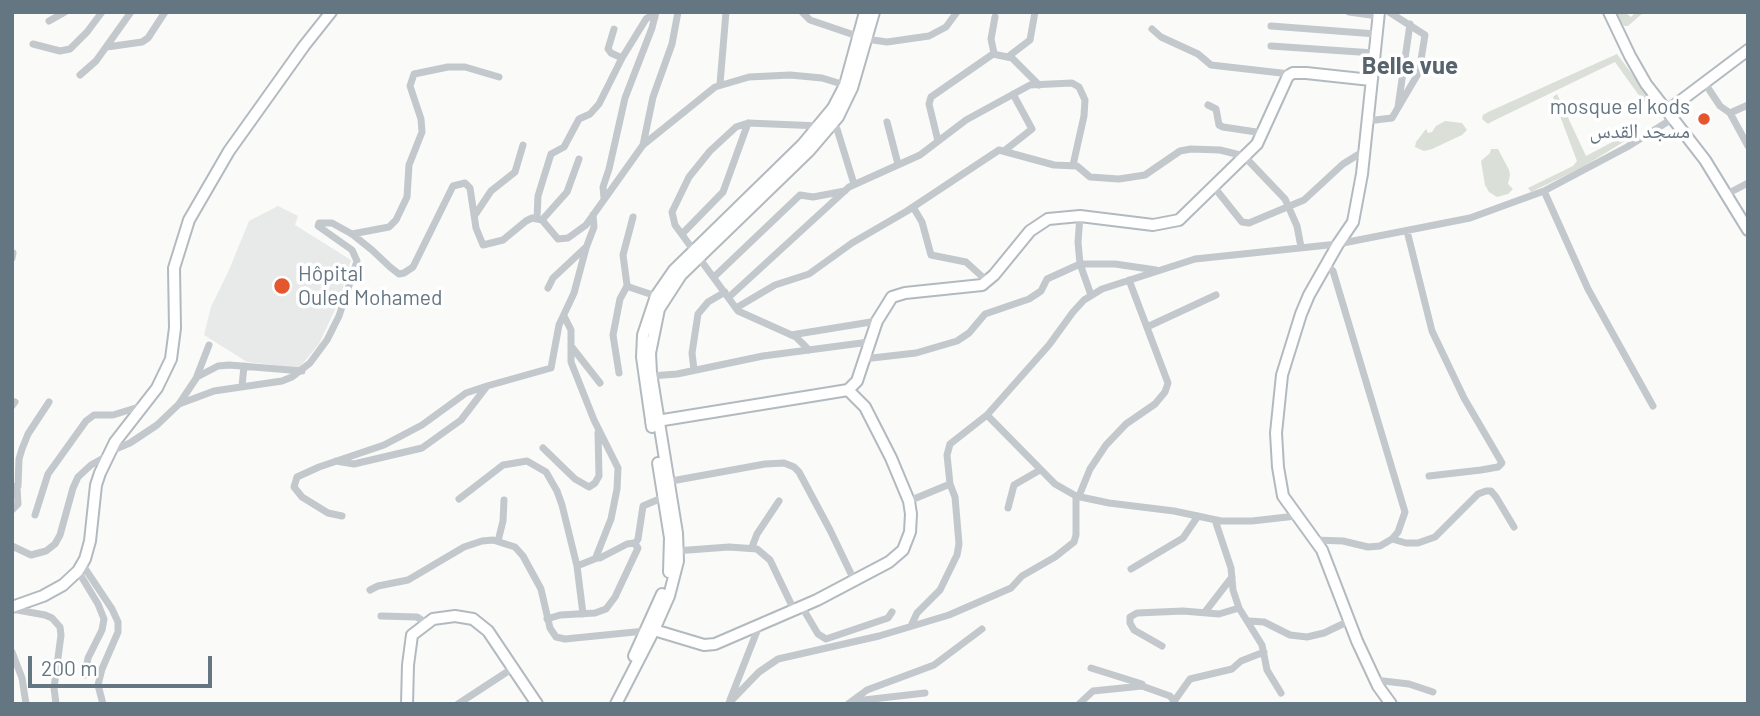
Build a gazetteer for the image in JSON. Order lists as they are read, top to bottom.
{
  "districts": ["Belle vue"],
  "places": ["mosque el kods مسجد القدس", "Hôpital Ouled Mohamed"],
  "scale_bar": "200 m"
}
